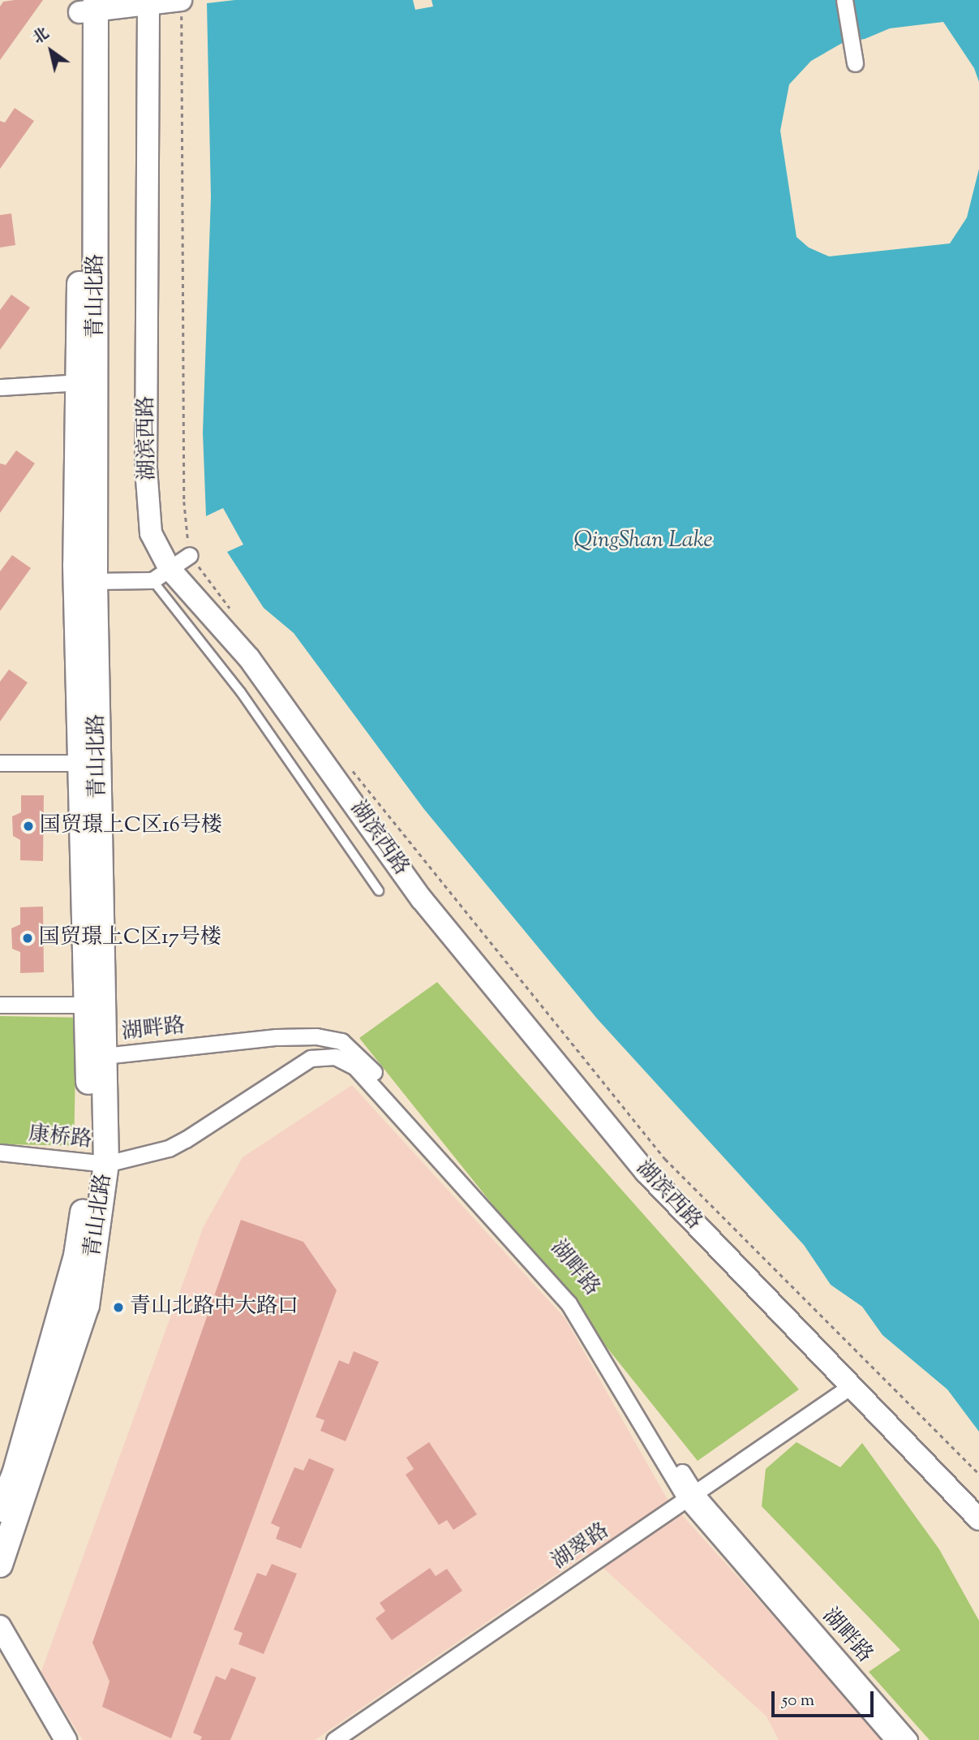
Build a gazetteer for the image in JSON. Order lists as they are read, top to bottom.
{
  "streets": {
    "main road": ["青山北路"],
    "street": [
      "湖滨西路",
      "湖畔路",
      "康桥路",
      "湖翠路"
    ]
  },
  "crossings": [
    ["青山北路", "湖畔路"],
    ["青山北路", "康桥路"],
    ["湖滨西路", "湖翠路"],
    ["湖畔路", "康桥路"],
    ["湖畔路", "湖翠路"]
  ],
  "water": ["QingShan Lake"],
  "places": ["国贸璟上C区16号楼", "国贸璟上C区17号楼", "青山北路中大路口"],
  "scale_bar": "50 m",
  "north": "top left"
}
